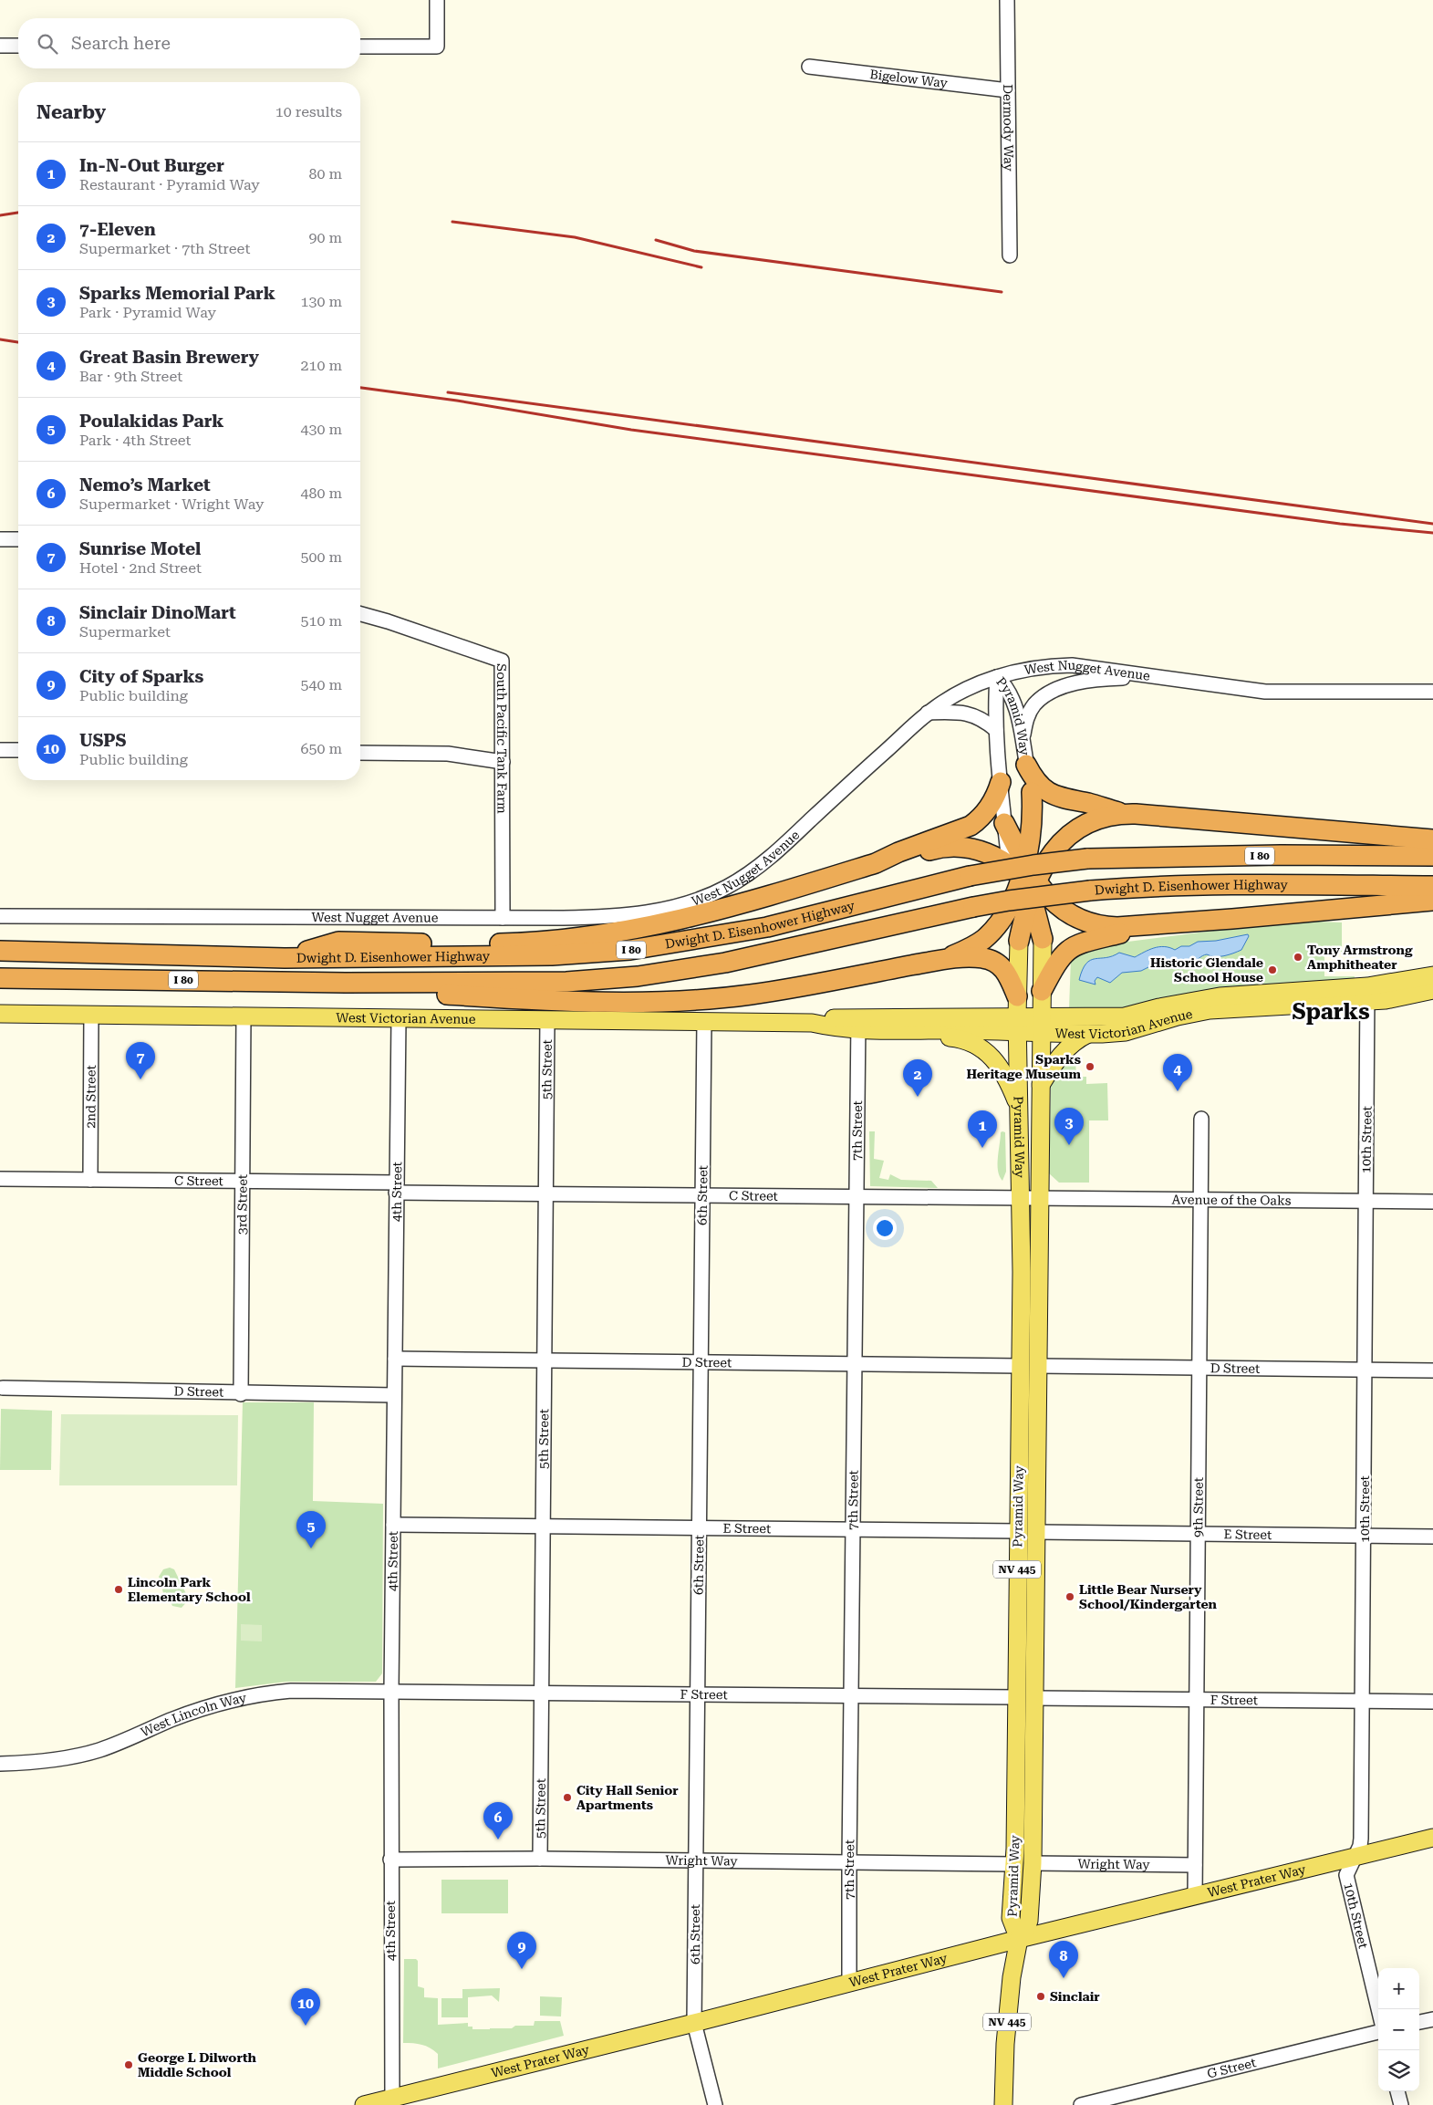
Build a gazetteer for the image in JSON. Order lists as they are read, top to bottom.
{
  "streets": {
    "highway": ["I 80", "Dwight D. Eisenhower Highway"],
    "main road": [
      "Pyramid Way",
      "West Victorian Avenue",
      "NV 445",
      "West Prater Way"
    ],
    "street": [
      "Bigelow Way",
      "Dermody Way",
      "West Nugget Avenue",
      "South Pacific Tank Farm",
      "5th Street",
      "2nd Street",
      "7th Street",
      "10th Street",
      "C Street",
      "4th Street",
      "6th Street",
      "Avenue of the Oaks",
      "3rd Street",
      "D Street",
      "9th Street",
      "E Street",
      "F Street",
      "West Lincoln Way",
      "Wright Way",
      "G Street"
    ]
  },
  "crossings": [
    ["Bigelow Way", "Dermody Way"],
    ["West Nugget Avenue", "Pyramid Way"],
    ["West Nugget Avenue", "South Pacific Tank Farm"],
    ["Pyramid Way", "West Victorian Avenue"],
    ["Pyramid Way", "C Street"],
    ["Pyramid Way", "Avenue of the Oaks"],
    ["Pyramid Way", "D Street"],
    ["Pyramid Way", "E Street"],
    ["Pyramid Way", "F Street"],
    ["Pyramid Way", "Wright Way"],
    ["Pyramid Way", "West Prater Way"],
    ["West Victorian Avenue", "5th Street"],
    ["West Victorian Avenue", "2nd Street"],
    ["West Victorian Avenue", "7th Street"],
    ["West Victorian Avenue", "10th Street"],
    ["West Victorian Avenue", "4th Street"],
    ["West Victorian Avenue", "6th Street"],
    ["West Victorian Avenue", "3rd Street"],
    ["5th Street", "C Street"],
    ["5th Street", "D Street"],
    ["5th Street", "E Street"],
    ["5th Street", "F Street"],
    ["5th Street", "Wright Way"],
    ["2nd Street", "C Street"],
    ["7th Street", "C Street"],
    ["7th Street", "D Street"],
    ["7th Street", "E Street"],
    ["7th Street", "F Street"],
    ["7th Street", "Wright Way"],
    ["7th Street", "West Prater Way"],
    ["10th Street", "Avenue of the Oaks"],
    ["10th Street", "D Street"],
    ["10th Street", "E Street"],
    ["10th Street", "F Street"],
    ["10th Street", "West Prater Way"],
    ["C Street", "4th Street"],
    ["C Street", "6th Street"],
    ["C Street", "Avenue of the Oaks"],
    ["C Street", "3rd Street"],
    ["4th Street", "D Street"],
    ["4th Street", "E Street"],
    ["4th Street", "F Street"],
    ["4th Street", "West Lincoln Way"],
    ["4th Street", "Wright Way"],
    ["4th Street", "West Prater Way"],
    ["6th Street", "D Street"],
    ["6th Street", "E Street"],
    ["6th Street", "F Street"],
    ["6th Street", "Wright Way"],
    ["6th Street", "West Prater Way"],
    ["Avenue of the Oaks", "9th Street"],
    ["3rd Street", "D Street"],
    ["D Street", "9th Street"],
    ["9th Street", "E Street"],
    ["9th Street", "F Street"],
    ["9th Street", "Wright Way"],
    ["9th Street", "West Prater Way"],
    ["F Street", "West Lincoln Way"]
  ],
  "districts": ["Sparks"],
  "places": [
    "Tony Armstrong Amphitheater",
    "Historic Glendale School House",
    "Sparks Heritage Museum",
    "Lincoln Park Elementary School",
    "Little Bear Nursery School/Kindergarten",
    "City Hall Senior Apartments",
    "Sinclair",
    "George L Dilworth Middle School"
  ],
  "page": {
    "search": "Search here",
    "heading": ["Nearby", "10 results"],
    "list": [
      {
        "mark": "1",
        "name": "In-N-Out Burger",
        "note": "Restaurant · Pyramid Way",
        "value": "80 m"
      },
      {
        "mark": "2",
        "name": "7-Eleven",
        "note": "Supermarket · 7th Street",
        "value": "90 m"
      },
      {
        "mark": "3",
        "name": "Sparks Memorial Park",
        "note": "Park · Pyramid Way",
        "value": "130 m"
      },
      {
        "mark": "4",
        "name": "Great Basin Brewery",
        "note": "Bar · 9th Street",
        "value": "210 m"
      },
      {
        "mark": "5",
        "name": "Poulakidas Park",
        "note": "Park · 4th Street",
        "value": "430 m"
      },
      {
        "mark": "6",
        "name": "Nemo’s Market",
        "note": "Supermarket · Wright Way",
        "value": "480 m"
      },
      {
        "mark": "7",
        "name": "Sunrise Motel",
        "note": "Hotel · 2nd Street",
        "value": "500 m"
      },
      {
        "mark": "8",
        "name": "Sinclair DinoMart",
        "note": "Supermarket",
        "value": "510 m"
      },
      {
        "mark": "9",
        "name": "City of Sparks",
        "note": "Public building",
        "value": "540 m"
      },
      {
        "mark": "10",
        "name": "USPS",
        "note": "Public building",
        "value": "650 m"
      }
    ],
    "pins": [
      "7",
      "4",
      "2",
      "3",
      "1",
      "5",
      "6",
      "9",
      "8",
      "10"
    ],
    "map_buttons": ["+", "−"]
  }
}
